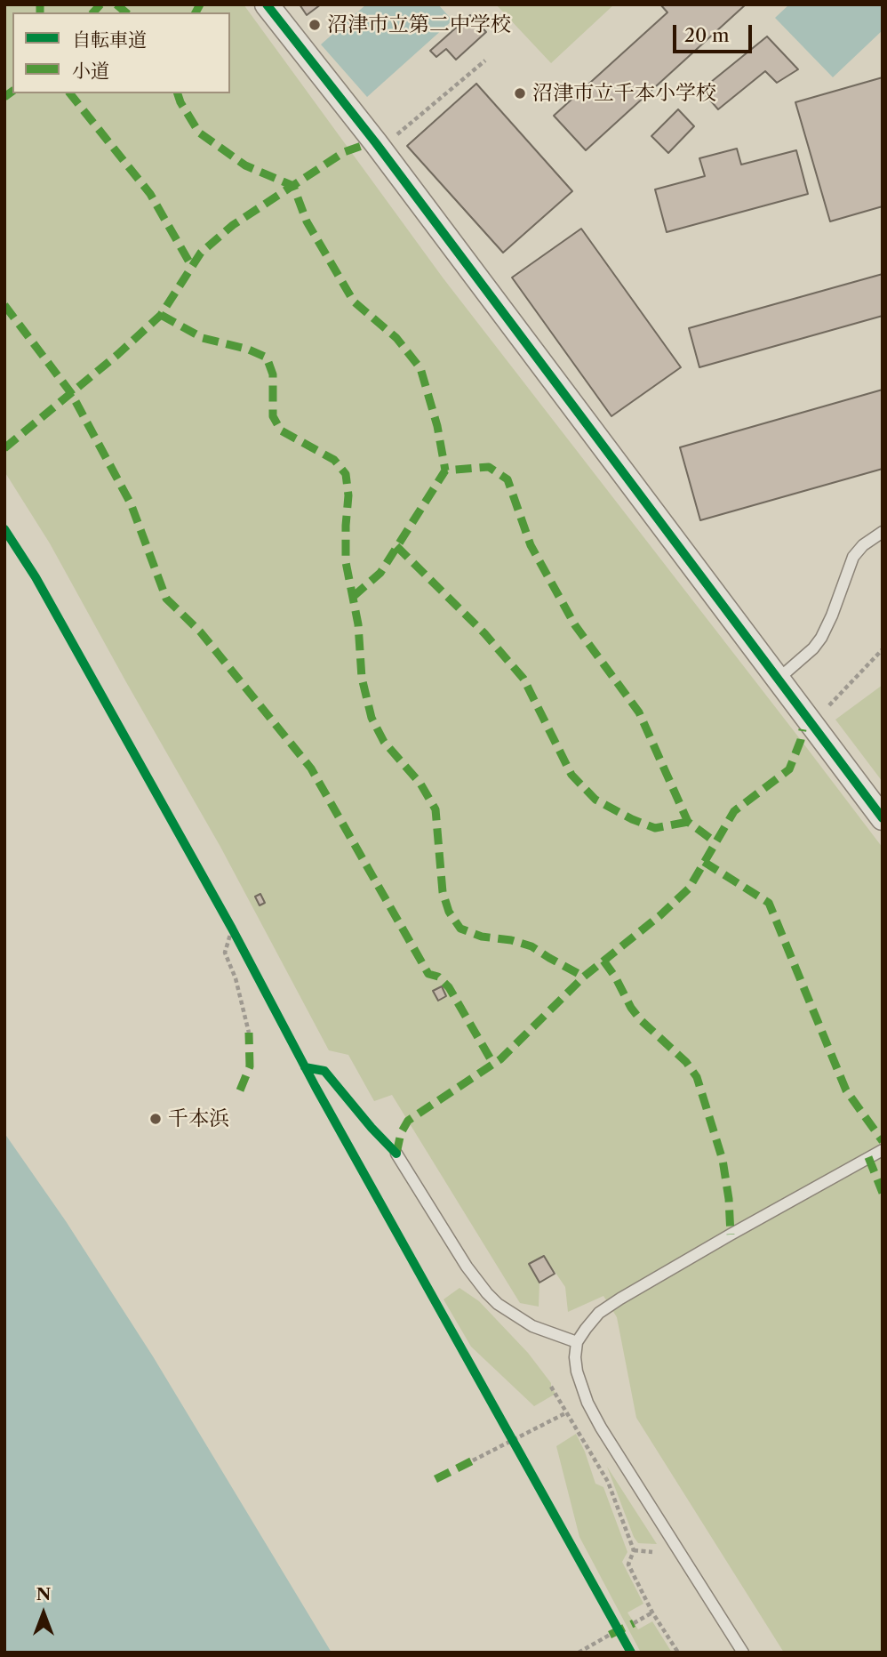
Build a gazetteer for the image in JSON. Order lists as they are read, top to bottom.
{
  "places": ["沼津市立第二中学校", "沼津市立千本小学校", "千本浜"],
  "legend": ["自転車道", "小道"],
  "scale_bar": "20 m",
  "north": "top"
}
